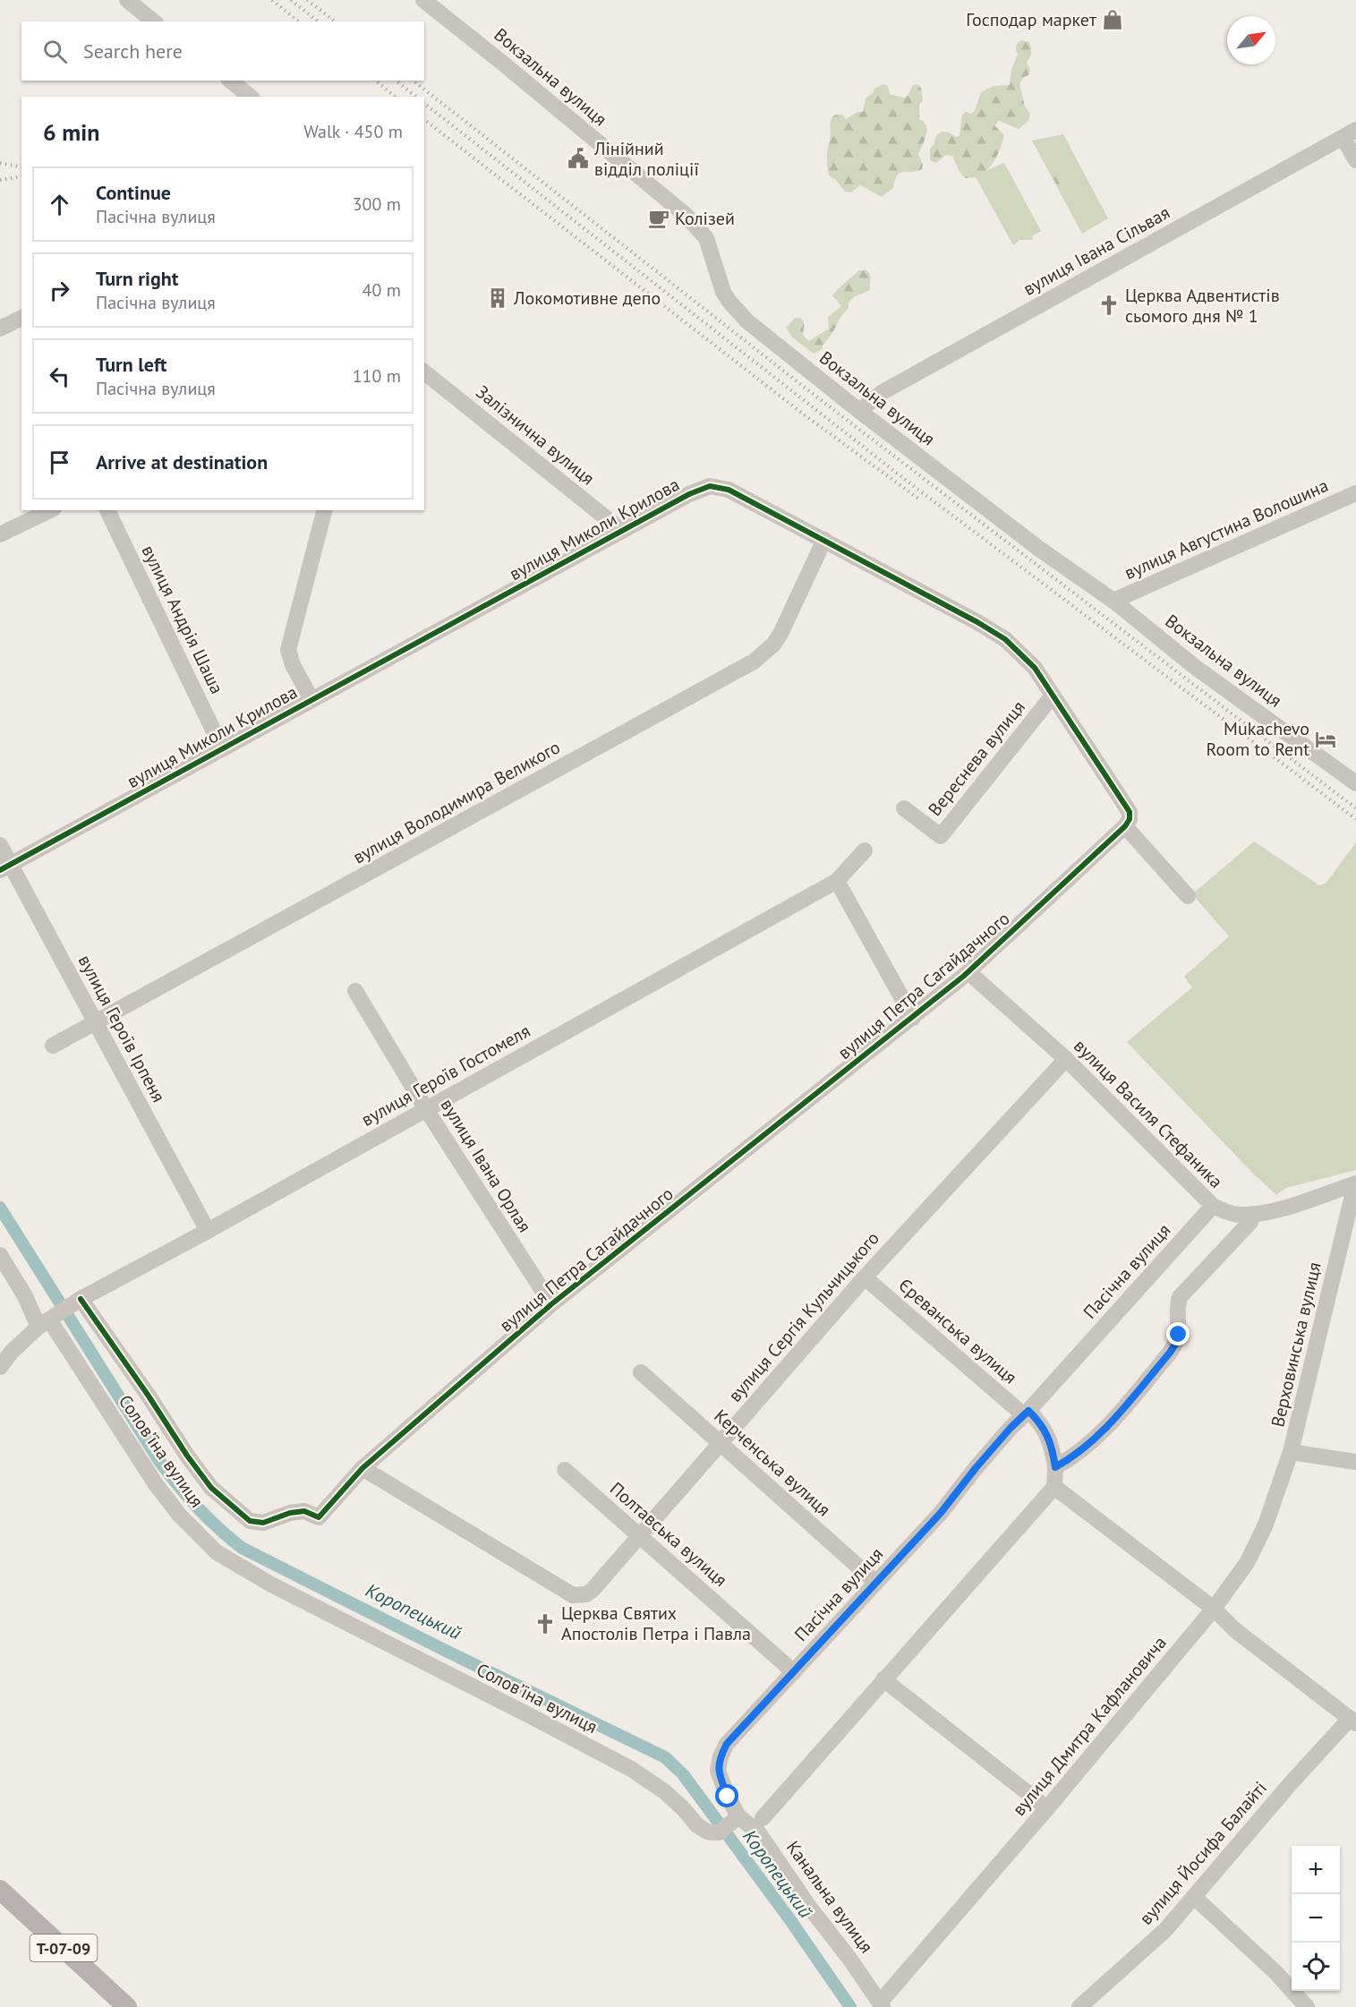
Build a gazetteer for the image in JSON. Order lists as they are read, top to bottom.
{
  "streets": {
    "main road": ["Т-07-09"],
    "street": [
      "Вокзальна вулиця",
      "вулиця Івана Сільвая",
      "Залізнична вулиця",
      "вулиця Миколи Крилова",
      "вулиця Августина Волошина",
      "вулиця Андрія Шаша",
      "Вереснева вулиця",
      "вулиця Володимира Великого",
      "вулиця Петра Сагайдачного",
      "вулиця Героїв Ірпеня",
      "вулиця Героїв Гостомеля",
      "вулиця Василя Стефаника",
      "вулиця Івана Орлая",
      "Пасічна вулиця",
      "вулиця Сергія Кульчицького",
      "Єреванська вулиця",
      "Верховинська вулиця",
      "Соловʼїна вулиця",
      "Керченська вулиця",
      "Полтавська вулиця",
      "вулиця Дмитра Кафлановича",
      "вулиця Йосифа Балайті",
      "Канальна вулиця"
    ]
  },
  "crossings": [
    ["Вокзальна вулиця", "вулиця Івана Сільвая"],
    ["Вокзальна вулиця", "вулиця Августина Волошина"],
    ["Залізнична вулиця", "вулиця Миколи Крилова"],
    ["вулиця Миколи Крилова", "вулиця Андрія Шаша"],
    ["вулиця Миколи Крилова", "Вереснева вулиця"],
    ["вулиця Миколи Крилова", "вулиця Володимира Великого"],
    ["вулиця Миколи Крилова", "вулиця Петра Сагайдачного"],
    ["вулиця Миколи Крилова", "вулиця Героїв Ірпеня"],
    ["вулиця Володимира Великого", "вулиця Героїв Ірпеня"],
    ["вулиця Петра Сагайдачного", "вулиця Героїв Гостомеля"],
    ["вулиця Петра Сагайдачного", "вулиця Василя Стефаника"],
    ["вулиця Петра Сагайдачного", "вулиця Івана Орлая"],
    ["вулиця Петра Сагайдачного", "вулиця Сергія Кульчицького"],
    ["вулиця Петра Сагайдачного", "Соловʼїна вулиця"],
    ["вулиця Героїв Ірпеня", "вулиця Героїв Гостомеля"],
    ["вулиця Героїв Гостомеля", "вулиця Івана Орлая"],
    ["вулиця Героїв Гостомеля", "Соловʼїна вулиця"],
    ["вулиця Василя Стефаника", "Пасічна вулиця"],
    ["вулиця Василя Стефаника", "вулиця Сергія Кульчицького"],
    ["вулиця Василя Стефаника", "Верховинська вулиця"],
    ["Пасічна вулиця", "Єреванська вулиця"],
    ["Пасічна вулиця", "Соловʼїна вулиця"],
    ["Пасічна вулиця", "Керченська вулиця"],
    ["Пасічна вулиця", "Полтавська вулиця"],
    ["Пасічна вулиця", "Канальна вулиця"],
    ["вулиця Сергія Кульчицького", "Єреванська вулиця"],
    ["вулиця Сергія Кульчицького", "Керченська вулиця"],
    ["вулиця Сергія Кульчицького", "Полтавська вулиця"],
    ["Верховинська вулиця", "вулиця Дмитра Кафлановича"],
    ["Соловʼїна вулиця", "Канальна вулиця"],
    ["вулиця Дмитра Кафлановича", "вулиця Йосифа Балайті"],
    ["вулиця Дмитра Кафлановича", "Канальна вулиця"]
  ],
  "water": ["Коропецький"],
  "places": {
    "shop": ["Господар маркет"],
    "public building": ["Лінійний відділ поліції"],
    "cafe": ["Колізей"],
    "building": ["Локомотивне депо"],
    "church": ["Церква Адвентистів сьомого дня № 1", "Церква Святих Апостолів Петра і Павла"],
    "hotel": ["Mukachevo Room to Rent"]
  },
  "north": "top right",
  "page": {
    "search": "Search here",
    "heading": ["6 min", "Walk · 450 m"],
    "list": [
      ["Continue", "Пасічна вулиця", "300 m"],
      ["Turn right", "Пасічна вулиця", "40 m"],
      ["Turn left", "Пасічна вулиця", "110 m"],
      "Arrive at destination"
    ],
    "map_buttons": ["+", "−"]
  }
}
